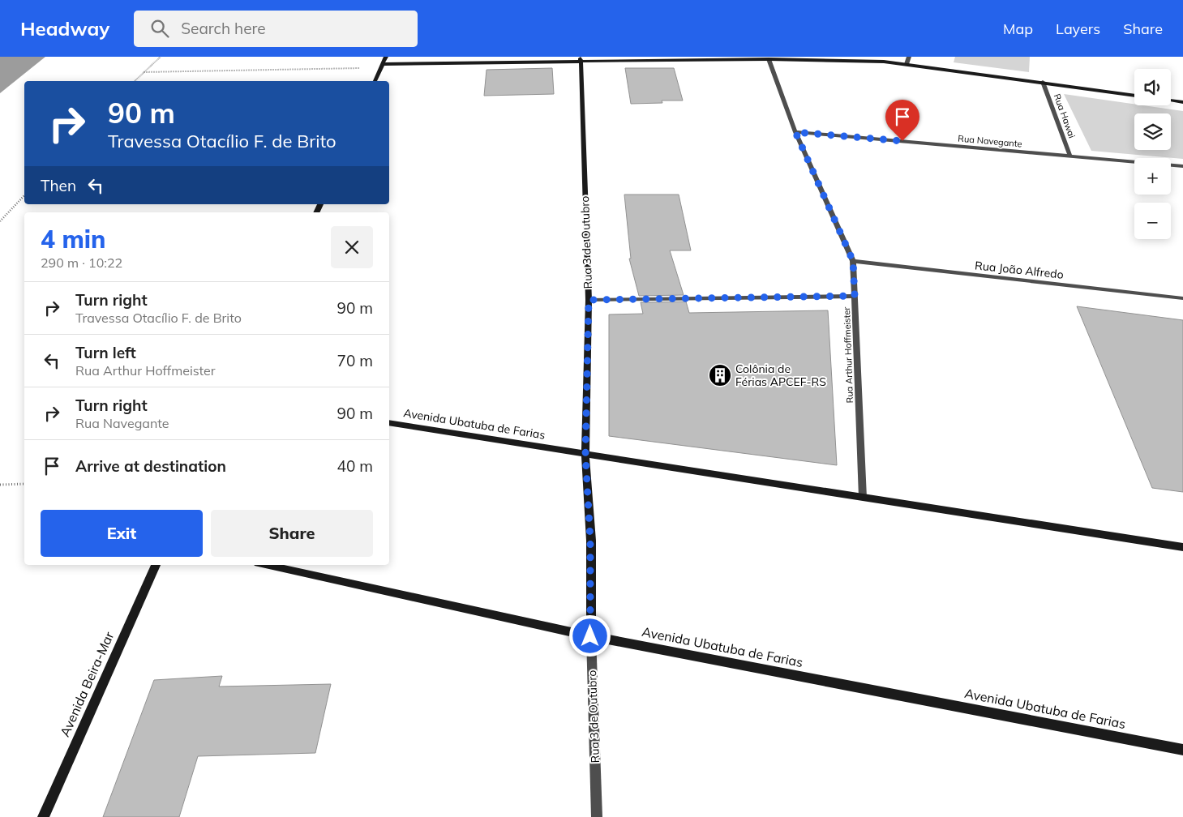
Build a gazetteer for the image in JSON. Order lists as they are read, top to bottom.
{
  "streets": {
    "street": [
      "Rua Hawai",
      "Rua Navegante",
      "Rua 3 de Outubro",
      "Rua João Alfredo",
      "Rua Arthur Hoffmeister",
      "Avenida Ubatuba de Farias",
      "Avenida Beira-Mar"
    ]
  },
  "crossings": [
    ["Rua Hawai", "Rua Navegante"],
    ["Rua Navegante", "Rua Arthur Hoffmeister"],
    ["Rua 3 de Outubro", "Avenida Ubatuba de Farias"],
    ["Rua João Alfredo", "Rua Arthur Hoffmeister"],
    ["Rua Arthur Hoffmeister", "Avenida Ubatuba de Farias"]
  ],
  "places": {
    "building": ["Colônia de Férias APCEF-RS"]
  },
  "page": {
    "header": "Headway",
    "search": "Search here",
    "nav": ["Map", "Layers", "Share"],
    "map_buttons": ["+", "−"],
    "turn": ["90 m", "Travessa Otacílio F. de Brito"],
    "then": "Then",
    "heading": ["4 min", "290 m · 10:22"],
    "list": [
      {
        "name": "Turn right",
        "note": "Travessa Otacílio F. de Brito",
        "value": "90 m"
      },
      {
        "name": "Turn left",
        "note": "Rua Arthur Hoffmeister",
        "value": "70 m"
      },
      {
        "name": "Turn right",
        "note": "Rua Navegante",
        "value": "90 m"
      },
      {
        "name": "Arrive at destination",
        "value": "40 m"
      }
    ],
    "buttons": ["Exit", "Share"]
  }
}
